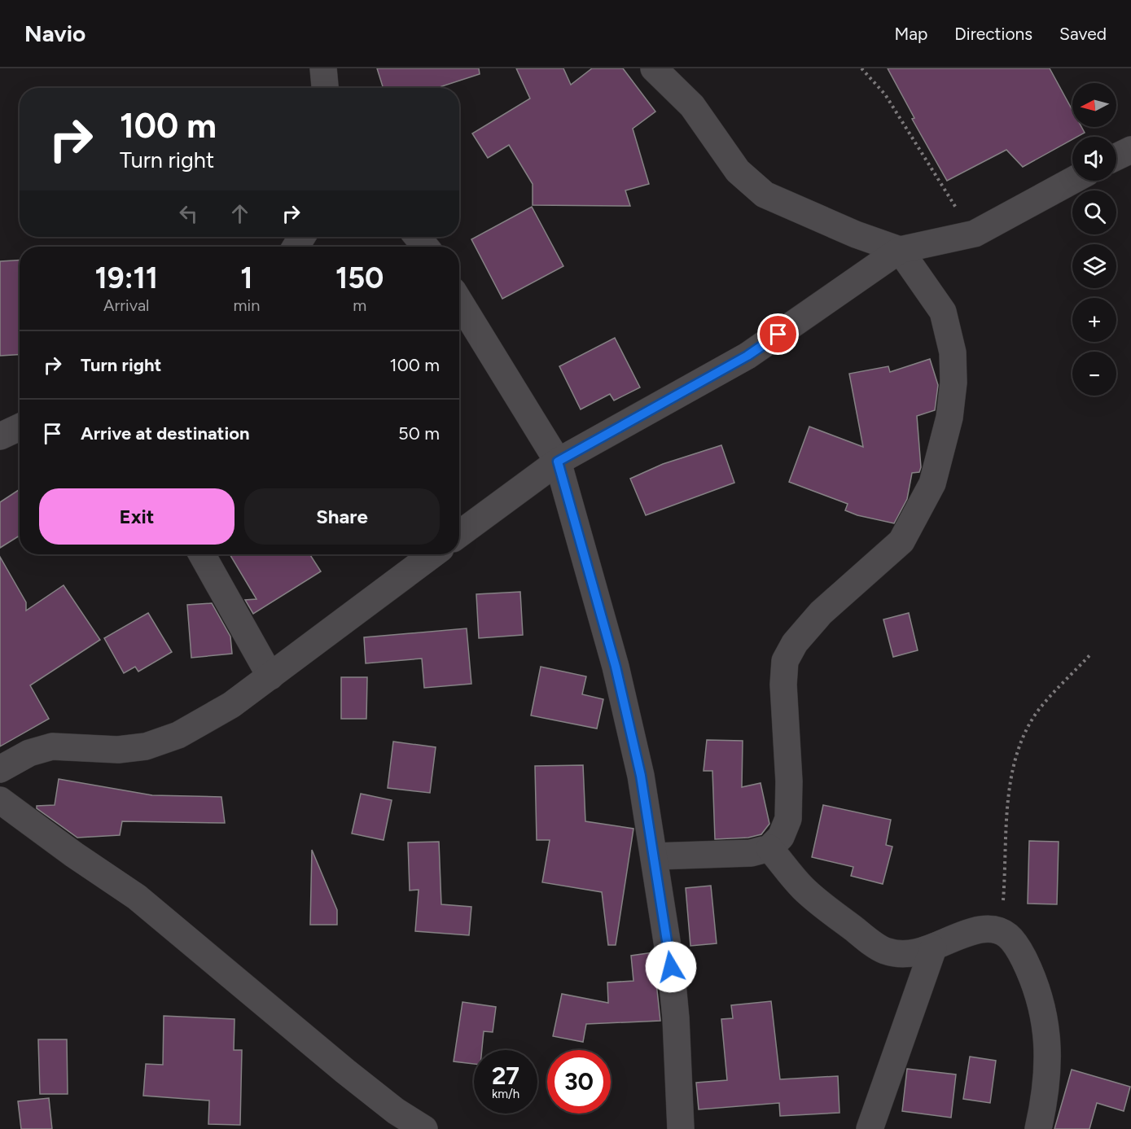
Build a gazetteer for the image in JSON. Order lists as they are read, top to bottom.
{
  "north": "left",
  "page": {
    "header": "Navio",
    "nav": ["Map", "Directions", "Saved"],
    "map_buttons": ["+", "−"],
    "turn": ["100 m", "Turn right"],
    "eta": [
      "19:11",
      "Arrival",
      "1",
      "min",
      "150",
      "m"
    ],
    "list": [
      {
        "name": "Turn right",
        "value": "100 m"
      },
      {
        "name": "Arrive at destination",
        "value": "50 m"
      }
    ],
    "buttons": ["Exit", "Share"],
    "speed": "27 km/h",
    "limit": "30"
  }
}
